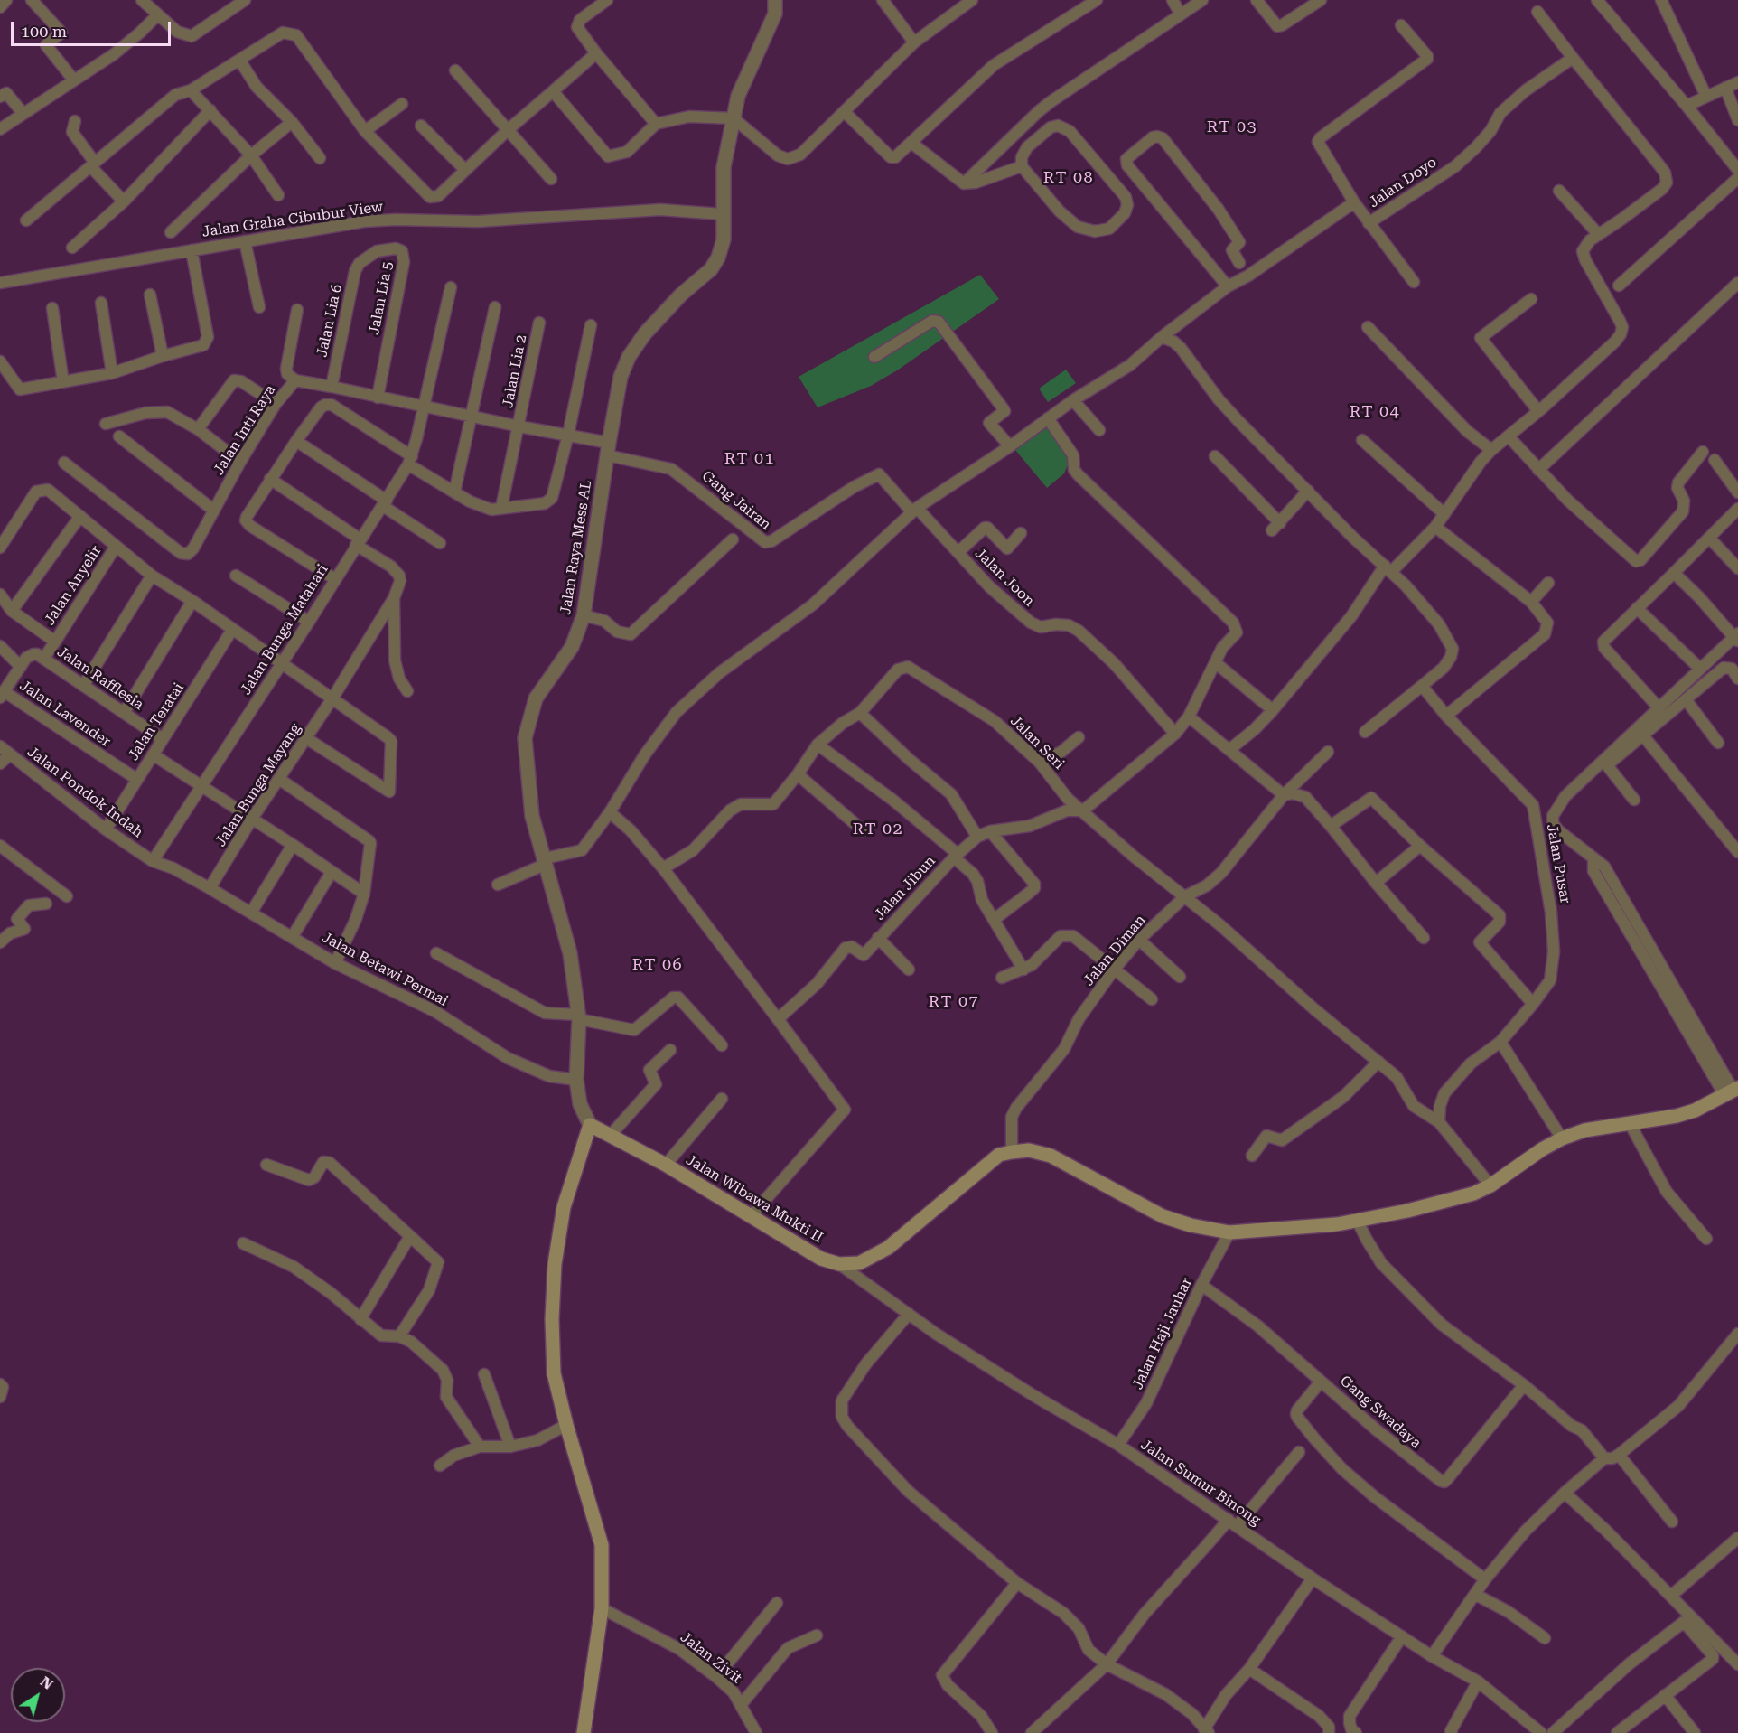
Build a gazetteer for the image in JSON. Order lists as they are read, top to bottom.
{
  "streets": {
    "main road": ["Jalan Wibawa Mukti II"],
    "street": [
      "Jalan Doyo",
      "Jalan Graha Cibubur View",
      "Jalan Lia 5",
      "Jalan Lia 6",
      "Jalan Lia 2",
      "Jalan Inti Raya",
      "Gang Jairan",
      "Jalan Raya Mess AL",
      "Jalan Joon",
      "Jalan Anyelir",
      "Jalan Bunga Matahari",
      "Jalan Rafflesia",
      "Jalan Lavender",
      "Jalan Teratai",
      "Jalan Seri",
      "Jalan Bunga Mayang",
      "Jalan Pondok Indah",
      "Jalan Pusar",
      "Jalan Jibun",
      "Jalan Diman",
      "Jalan Betawi Permai",
      "Jalan Haji Jauhar",
      "Gang Swadaya",
      "Jalan Sumur Binong",
      "Jalan Zivit"
    ]
  },
  "crossings": [
    ["Jalan Doyo", "Gang Jairan"],
    ["Jalan Doyo", "Jalan Raya Mess AL"],
    ["Jalan Doyo", "Jalan Joon"],
    ["Jalan Graha Cibubur View", "Jalan Raya Mess AL"],
    ["Jalan Lia 5", "Jalan Lia 6"],
    ["Jalan Lia 5", "Jalan Inti Raya"],
    ["Jalan Lia 6", "Jalan Inti Raya"],
    ["Jalan Lia 2", "Jalan Inti Raya"],
    ["Jalan Inti Raya", "Gang Jairan"],
    ["Jalan Inti Raya", "Jalan Raya Mess AL"],
    ["Jalan Inti Raya", "Jalan Bunga Matahari"],
    ["Gang Jairan", "Jalan Raya Mess AL"],
    ["Gang Jairan", "Jalan Joon"],
    ["Jalan Raya Mess AL", "Jalan Betawi Permai"],
    ["Jalan Raya Mess AL", "Jalan Wibawa Mukti II"],
    ["Jalan Anyelir", "Jalan Rafflesia"],
    ["Jalan Bunga Matahari", "Jalan Pondok Indah"],
    ["Jalan Bunga Matahari", "Jalan Betawi Permai"],
    ["Jalan Rafflesia", "Jalan Teratai"],
    ["Jalan Lavender", "Jalan Teratai"],
    ["Jalan Teratai", "Jalan Pondok Indah"],
    ["Jalan Seri", "Jalan Pusar"],
    ["Jalan Seri", "Jalan Jibun"],
    ["Jalan Seri", "Jalan Diman"],
    ["Jalan Bunga Mayang", "Jalan Betawi Permai"],
    ["Jalan Pondok Indah", "Jalan Betawi Permai"],
    ["Jalan Wibawa Mukti II", "Jalan Sumur Binong"],
    ["Jalan Haji Jauhar", "Gang Swadaya"],
    ["Jalan Haji Jauhar", "Jalan Sumur Binong"]
  ],
  "districts": [
    "RT 03",
    "RT 08",
    "RT 04",
    "RT 01",
    "RT 02",
    "RT 06",
    "RT 07"
  ],
  "scale_bar": "100 m",
  "north": "top right"
}
